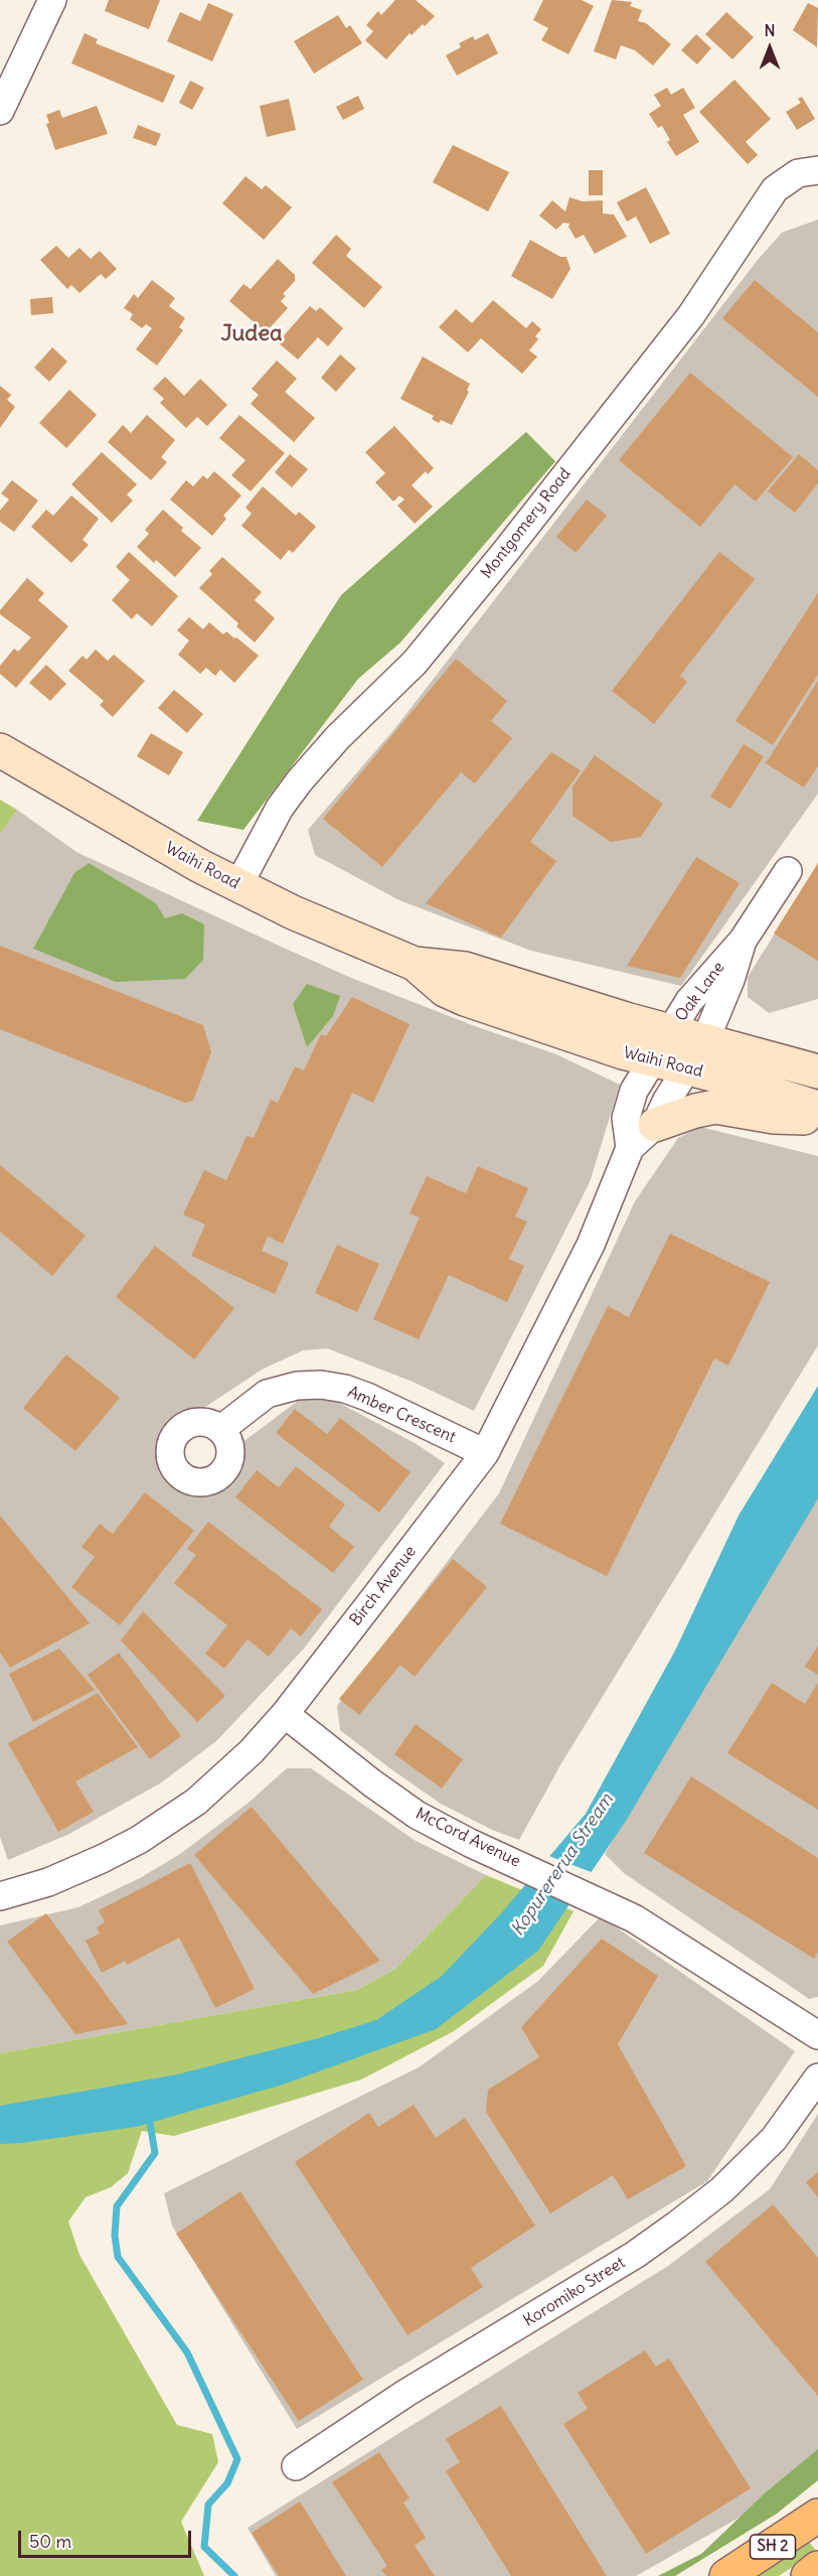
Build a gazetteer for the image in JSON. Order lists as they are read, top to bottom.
{
  "streets": {
    "highway": ["SH 2"],
    "main road": ["Waihi Road"],
    "street": [
      "Montgomery Road",
      "Oak Lane",
      "Amber Crescent",
      "Birch Avenue",
      "McCord Avenue",
      "Koromiko Street"
    ]
  },
  "crossings": [
    ["Montgomery Road", "Waihi Road"],
    ["Waihi Road", "Oak Lane"],
    ["Waihi Road", "Birch Avenue"],
    ["Oak Lane", "Birch Avenue"],
    ["Amber Crescent", "Birch Avenue"],
    ["Birch Avenue", "McCord Avenue"]
  ],
  "districts": ["Judea"],
  "water": ["Kopurererua Stream"],
  "scale_bar": "50 m",
  "north": "top"
}
